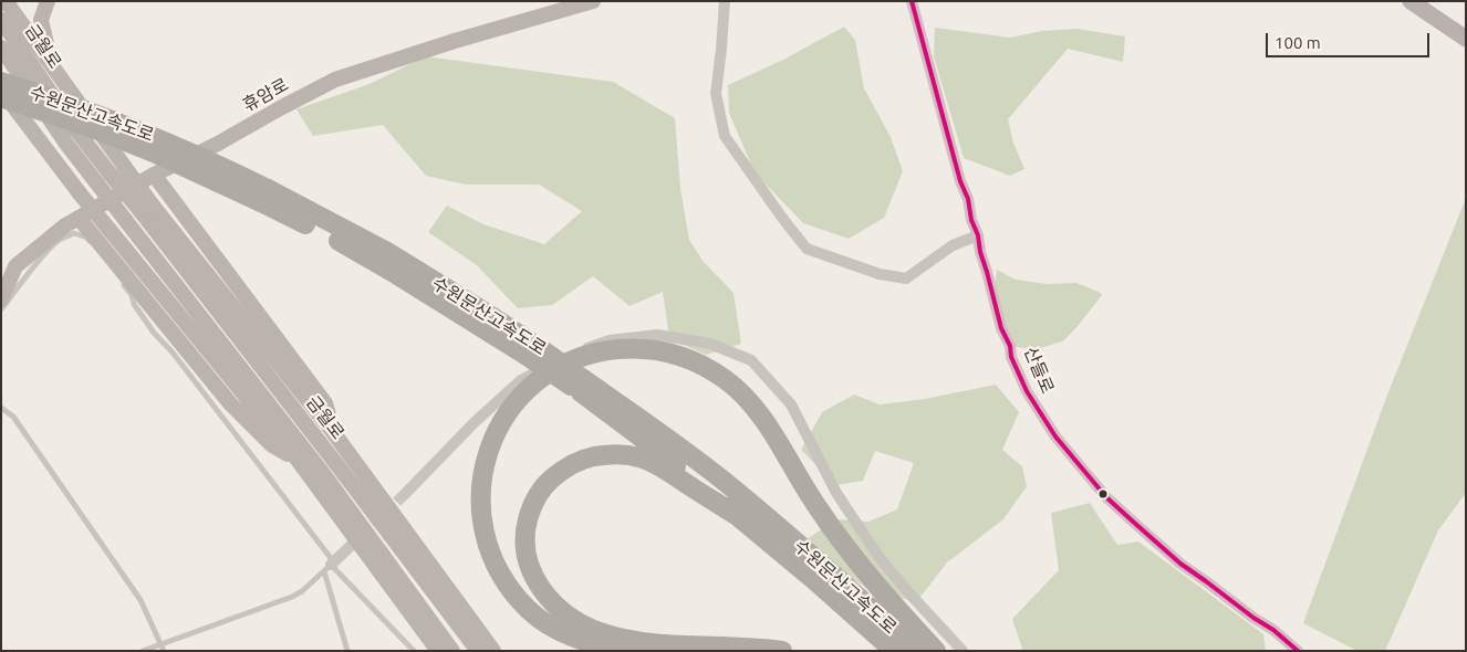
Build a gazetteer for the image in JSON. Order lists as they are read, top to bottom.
{
  "streets": {
    "highway": ["수원문산고속도로"],
    "main road": ["금월로", "휴암로"],
    "street": ["산들로"]
  },
  "scale_bar": "100 m"
}
